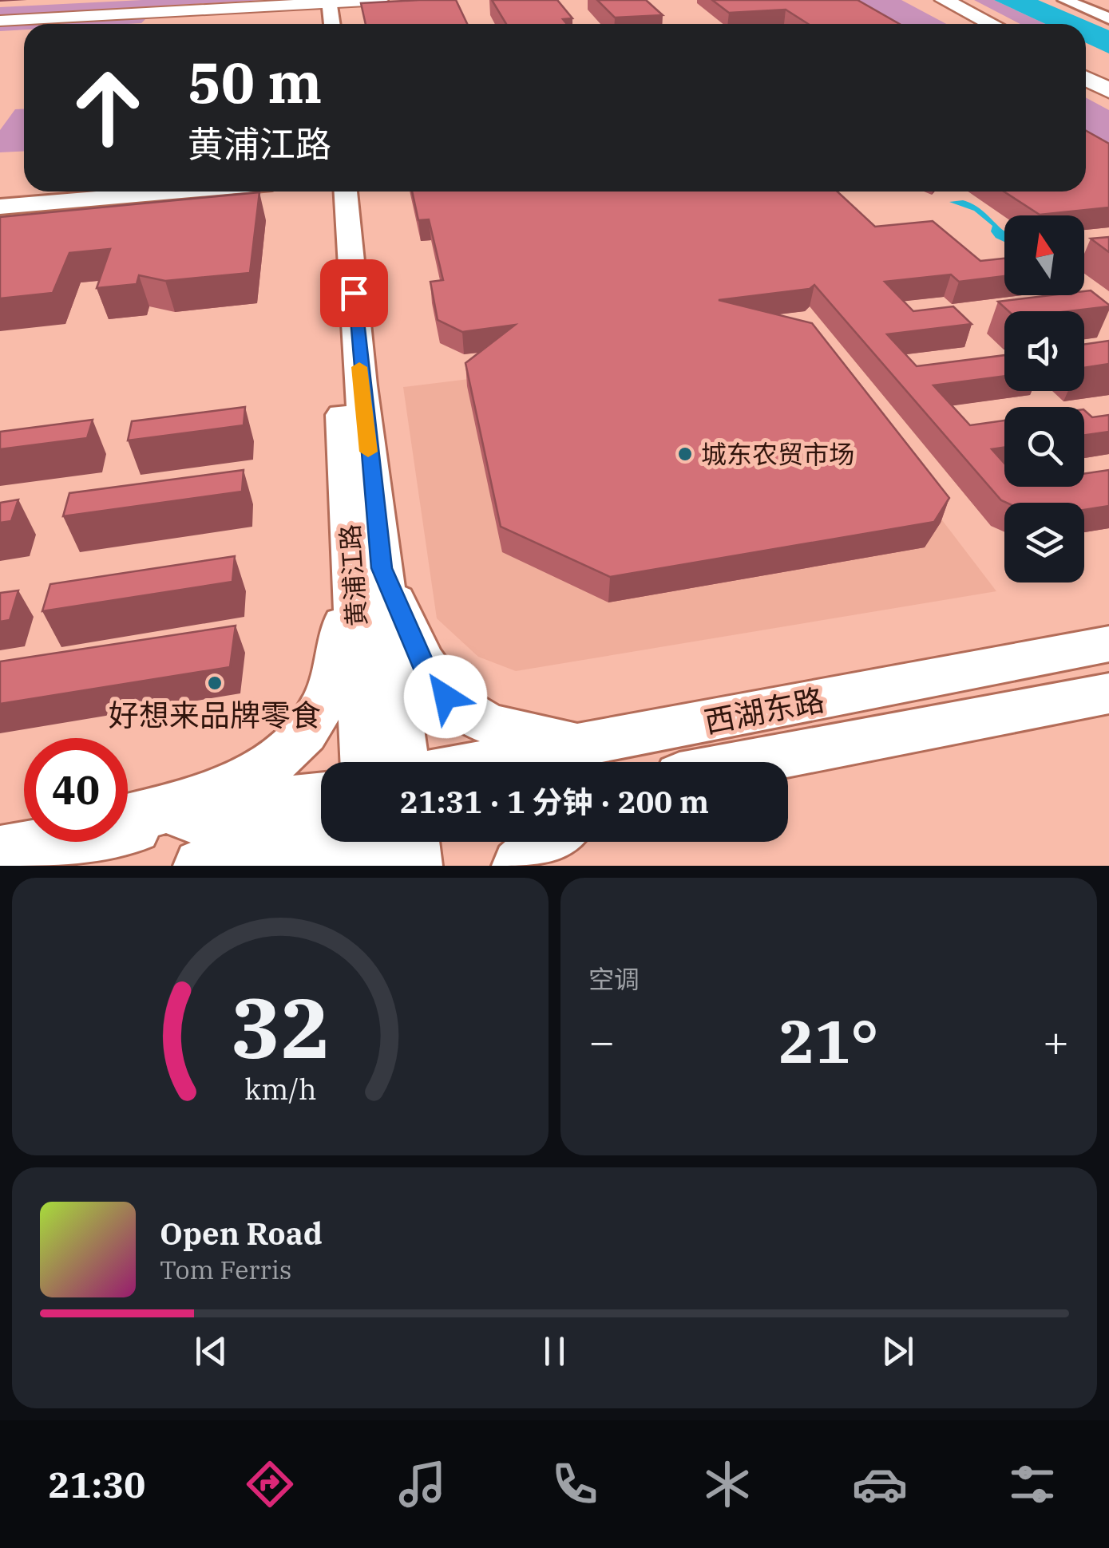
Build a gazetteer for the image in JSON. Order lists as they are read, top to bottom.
{
  "streets": {
    "street": ["黄浦江路", "西湖东路"]
  },
  "places": ["城东农贸市场", "好想来品牌零食"],
  "north": "top",
  "page": {
    "turn": ["50 m", "黄浦江路"],
    "limit": "40",
    "trip": "21:31 · 1 分钟 · 200 m",
    "tile": "空调",
    "heat": ["−", "21°", "+"],
    "song": ["Open Road", "Tom Ferris"],
    "tabs": "21:30",
    "gauge": ["32", "km/h"]
  }
}
